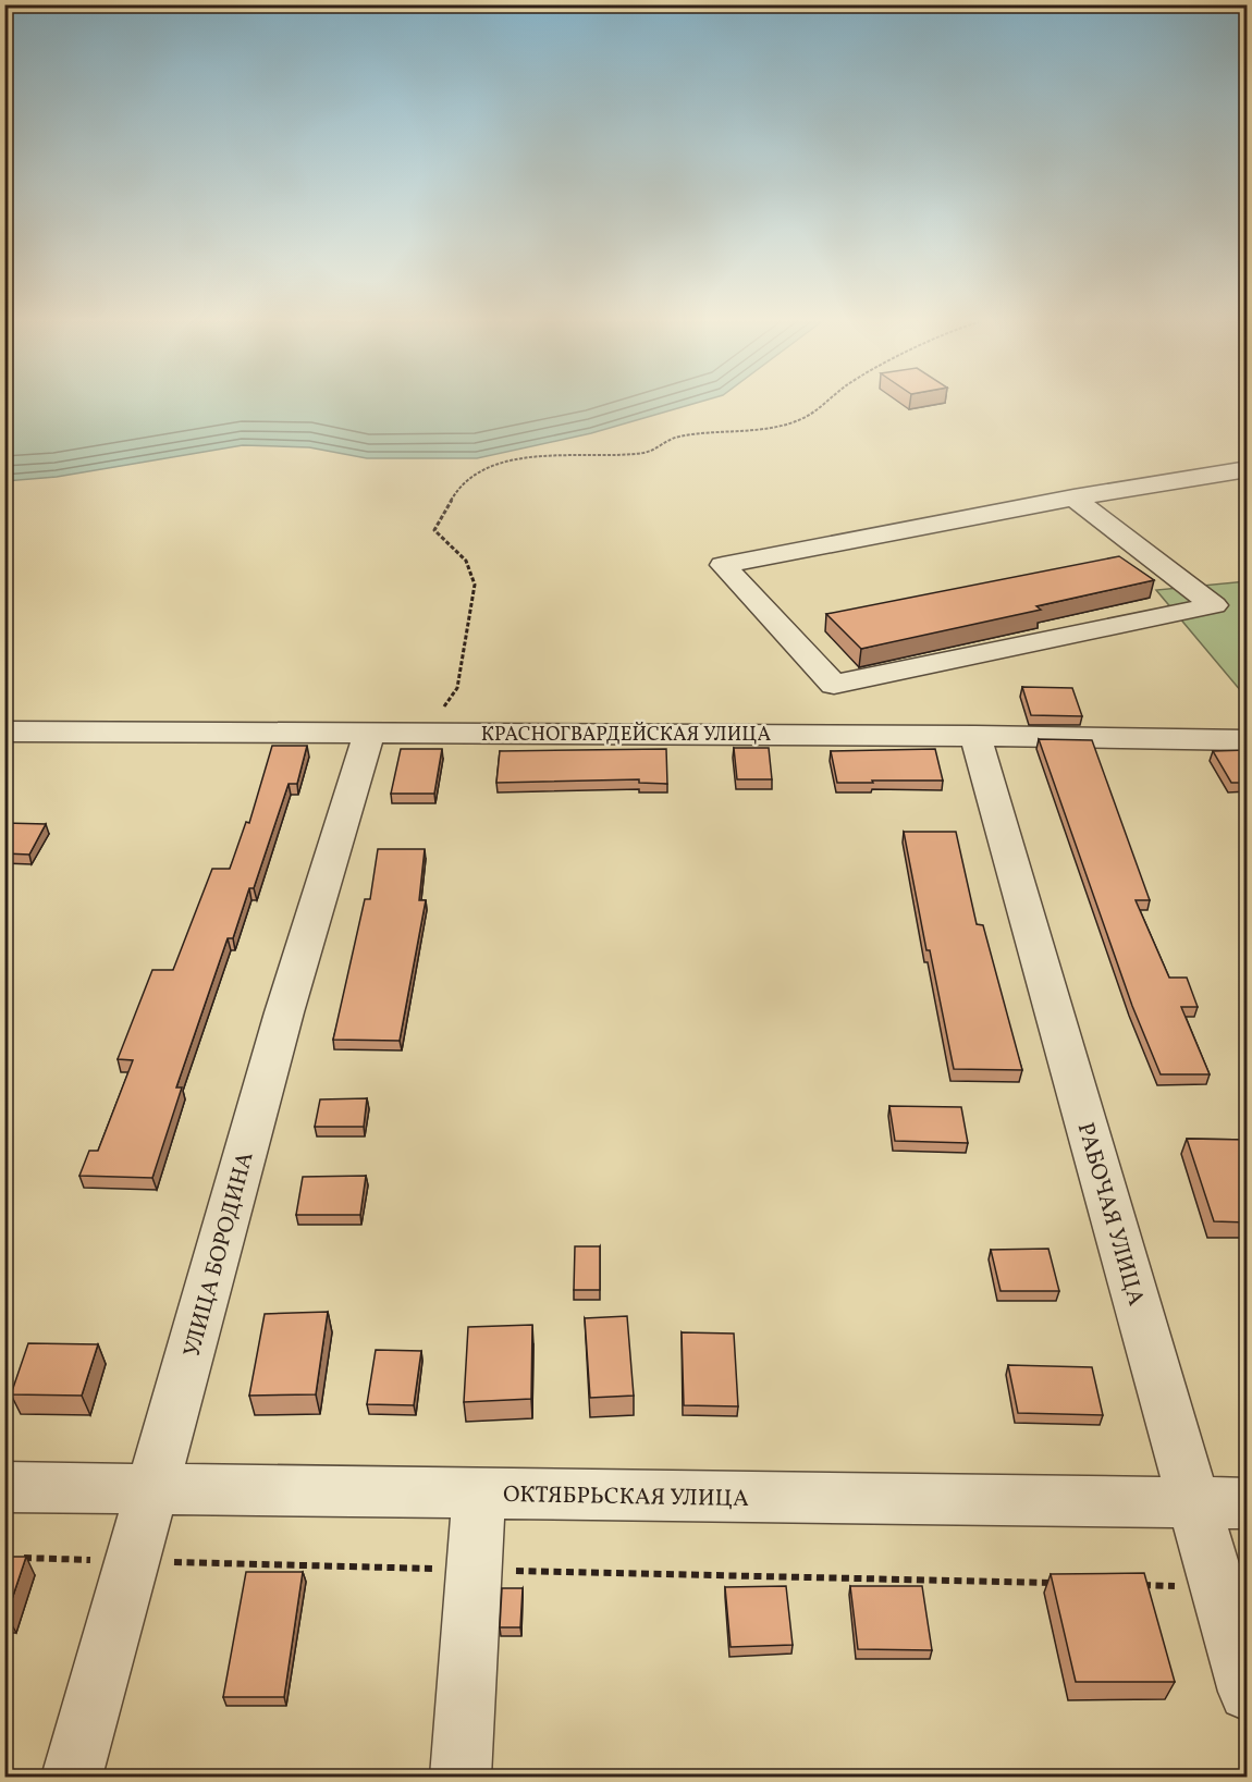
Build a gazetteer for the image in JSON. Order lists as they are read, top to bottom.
{
  "streets": {
    "street": [
      "КРАСНОГВАРДЕЙСКАЯ УЛИЦА",
      "РАБОЧАЯ УЛИЦА",
      "УЛИЦА БОРОДИНА",
      "ОКТЯБРЬСКАЯ УЛИЦА"
    ]
  },
  "crossings": [
    ["КРАСНОГВАРДЕЙСКАЯ УЛИЦА", "РАБОЧАЯ УЛИЦА"],
    ["КРАСНОГВАРДЕЙСКАЯ УЛИЦА", "УЛИЦА БОРОДИНА"],
    ["РАБОЧАЯ УЛИЦА", "ОКТЯБРЬСКАЯ УЛИЦА"],
    ["УЛИЦА БОРОДИНА", "ОКТЯБРЬСКАЯ УЛИЦА"]
  ]
}
